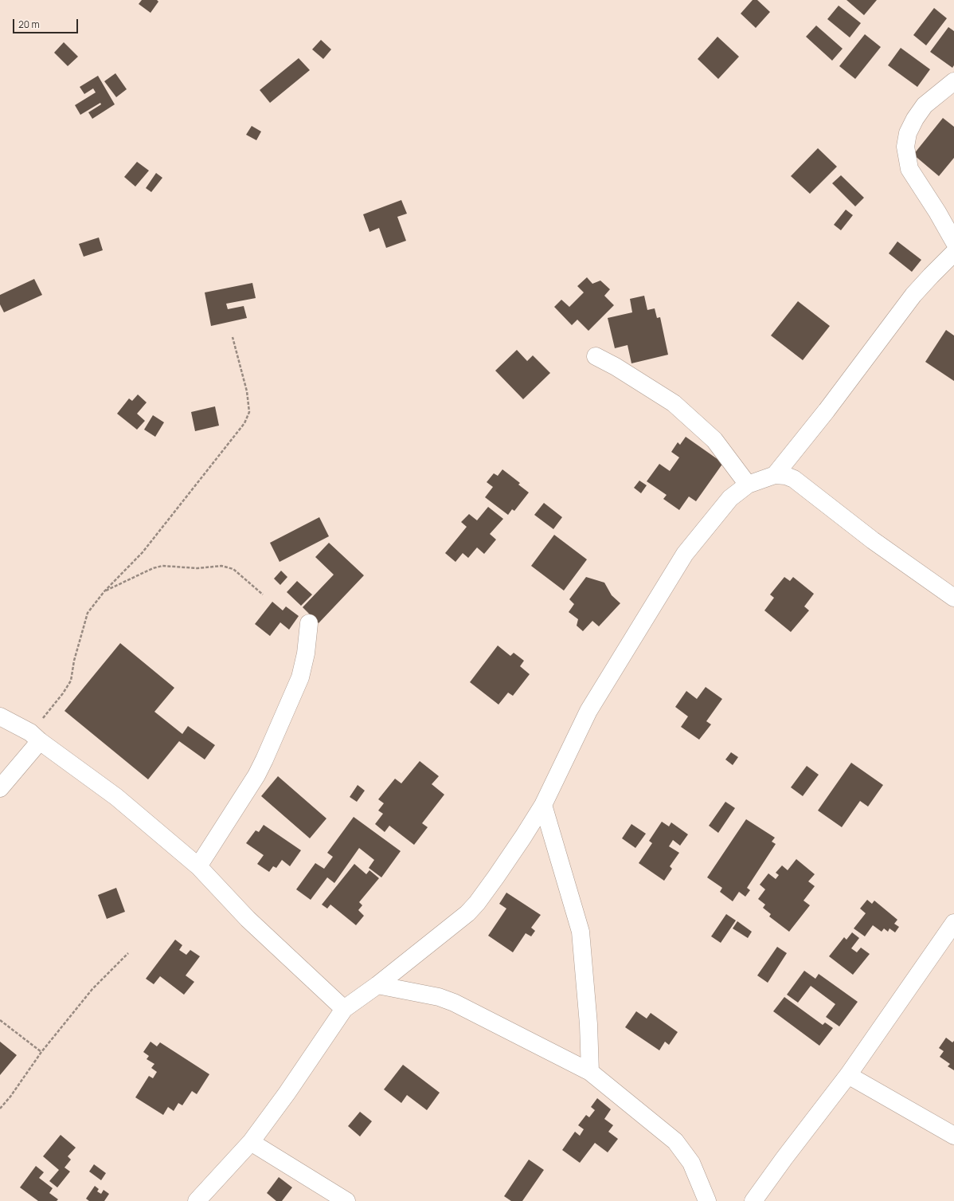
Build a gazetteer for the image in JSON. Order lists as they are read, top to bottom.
{
  "scale_bar": "20 m"
}
